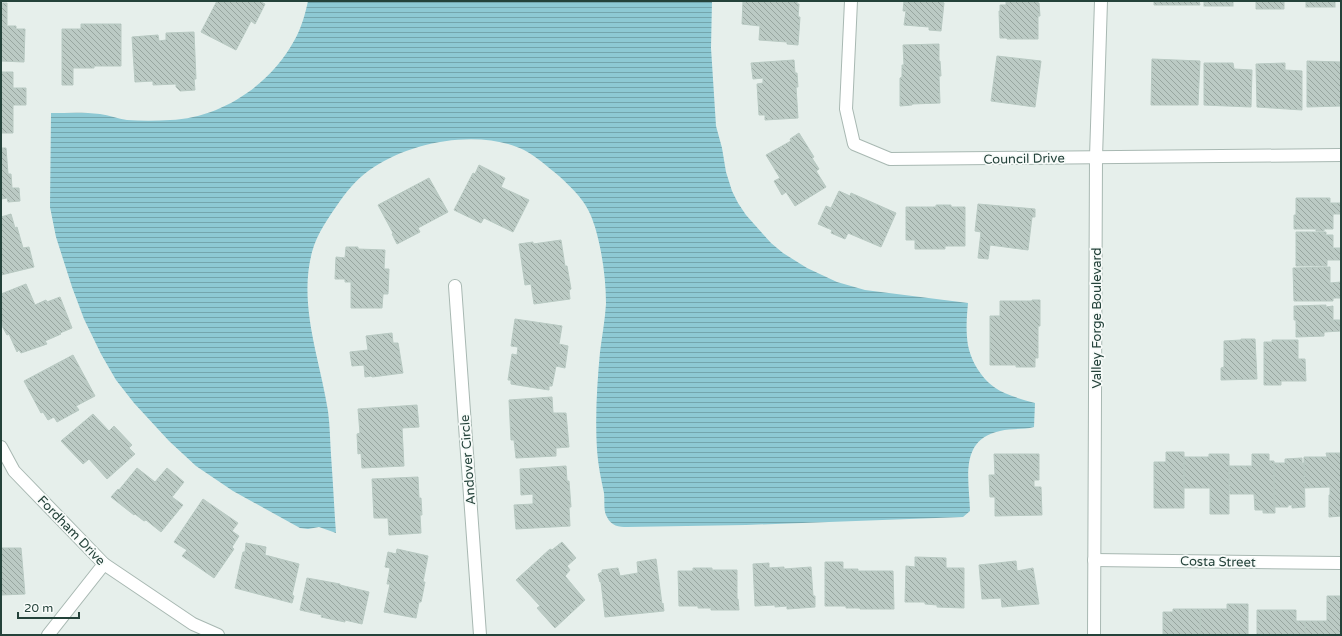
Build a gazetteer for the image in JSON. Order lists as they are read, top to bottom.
{
  "streets": {
    "street": [
      "Council Drive",
      "Valley Forge Boulevard",
      "Andover Circle",
      "Fordham Drive",
      "Costa Street"
    ]
  },
  "crossings": [
    ["Council Drive", "Valley Forge Boulevard"],
    ["Valley Forge Boulevard", "Costa Street"]
  ],
  "scale_bar": "20 m"
}
